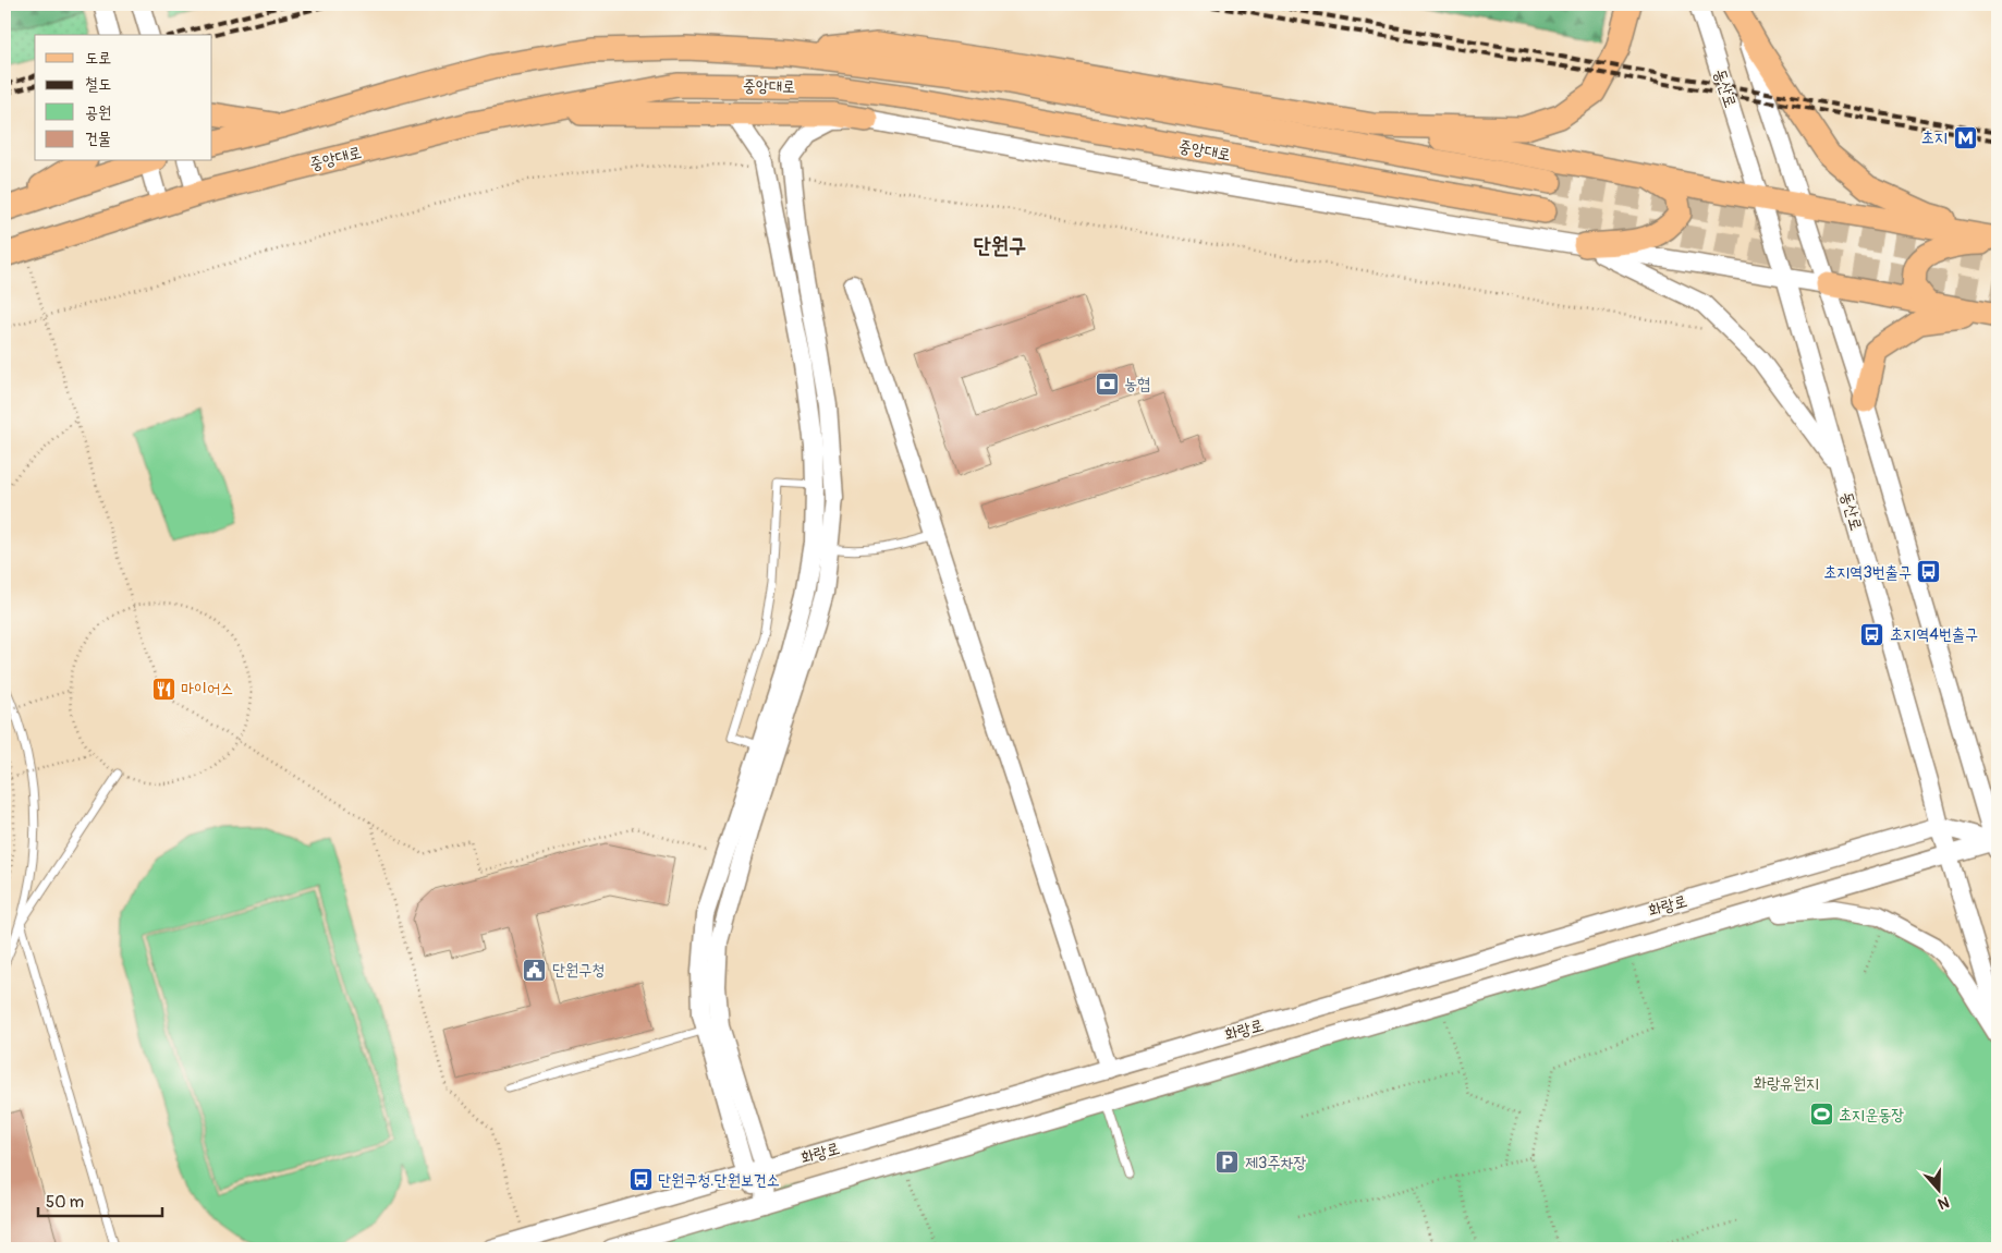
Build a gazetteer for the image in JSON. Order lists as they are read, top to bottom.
{
  "streets": {
    "main road": ["중앙대로"],
    "street": ["동산로", "화랑로"]
  },
  "crossings": [
    ["동산로", "화랑로"]
  ],
  "districts": ["단원구"],
  "parks": ["화랑유원지"],
  "places": {
    "metro station": ["초지"],
    "bank": ["농협"],
    "bus stop": ["초지역3번출구", "초지역4번출구", "단원구청.단원보건소"],
    "restaurant": ["마이어스"],
    "public building": ["단원구청"],
    "sports": ["초지운동장"],
    "parking": ["제3주차장"]
  },
  "legend": [
    "도로",
    "철도",
    "공원",
    "건물"
  ],
  "scale_bar": "50 m",
  "north": "bottom"
}
